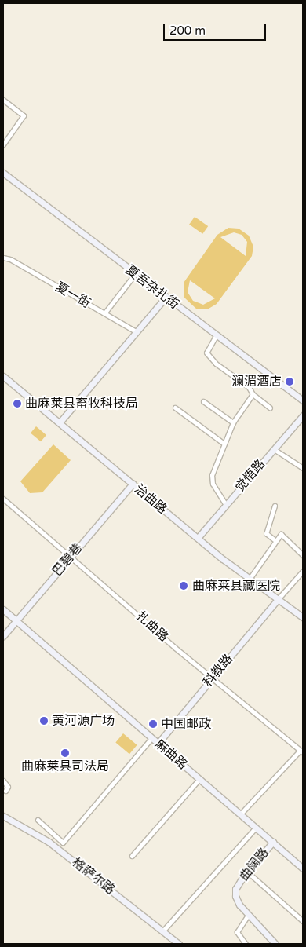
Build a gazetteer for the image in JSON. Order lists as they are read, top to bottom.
{
  "streets": {
    "main road": [
      "夏吾杂扎街",
      "觉悟路",
      "治曲路",
      "巴碧巷",
      "科教路",
      "麻曲路",
      "曲阔路",
      "格萨尔路"
    ],
    "street": ["夏一街", "扎曲路"]
  },
  "crossings": [
    ["觉悟路", "治曲路"],
    ["治曲路", "巴碧巷"],
    ["治曲路", "科教路"],
    ["巴碧巷", "扎曲路"],
    ["巴碧巷", "麻曲路"],
    ["扎曲路", "科教路"],
    ["科教路", "麻曲路"],
    ["麻曲路", "曲阔路"]
  ],
  "places": [
    "澜湄酒店",
    "曲麻莱县畜牧科技局",
    "曲麻莱县藏医院",
    "黄河源广场",
    "中国邮政",
    "曲麻莱县司法局"
  ],
  "scale_bar": "200 m"
}
